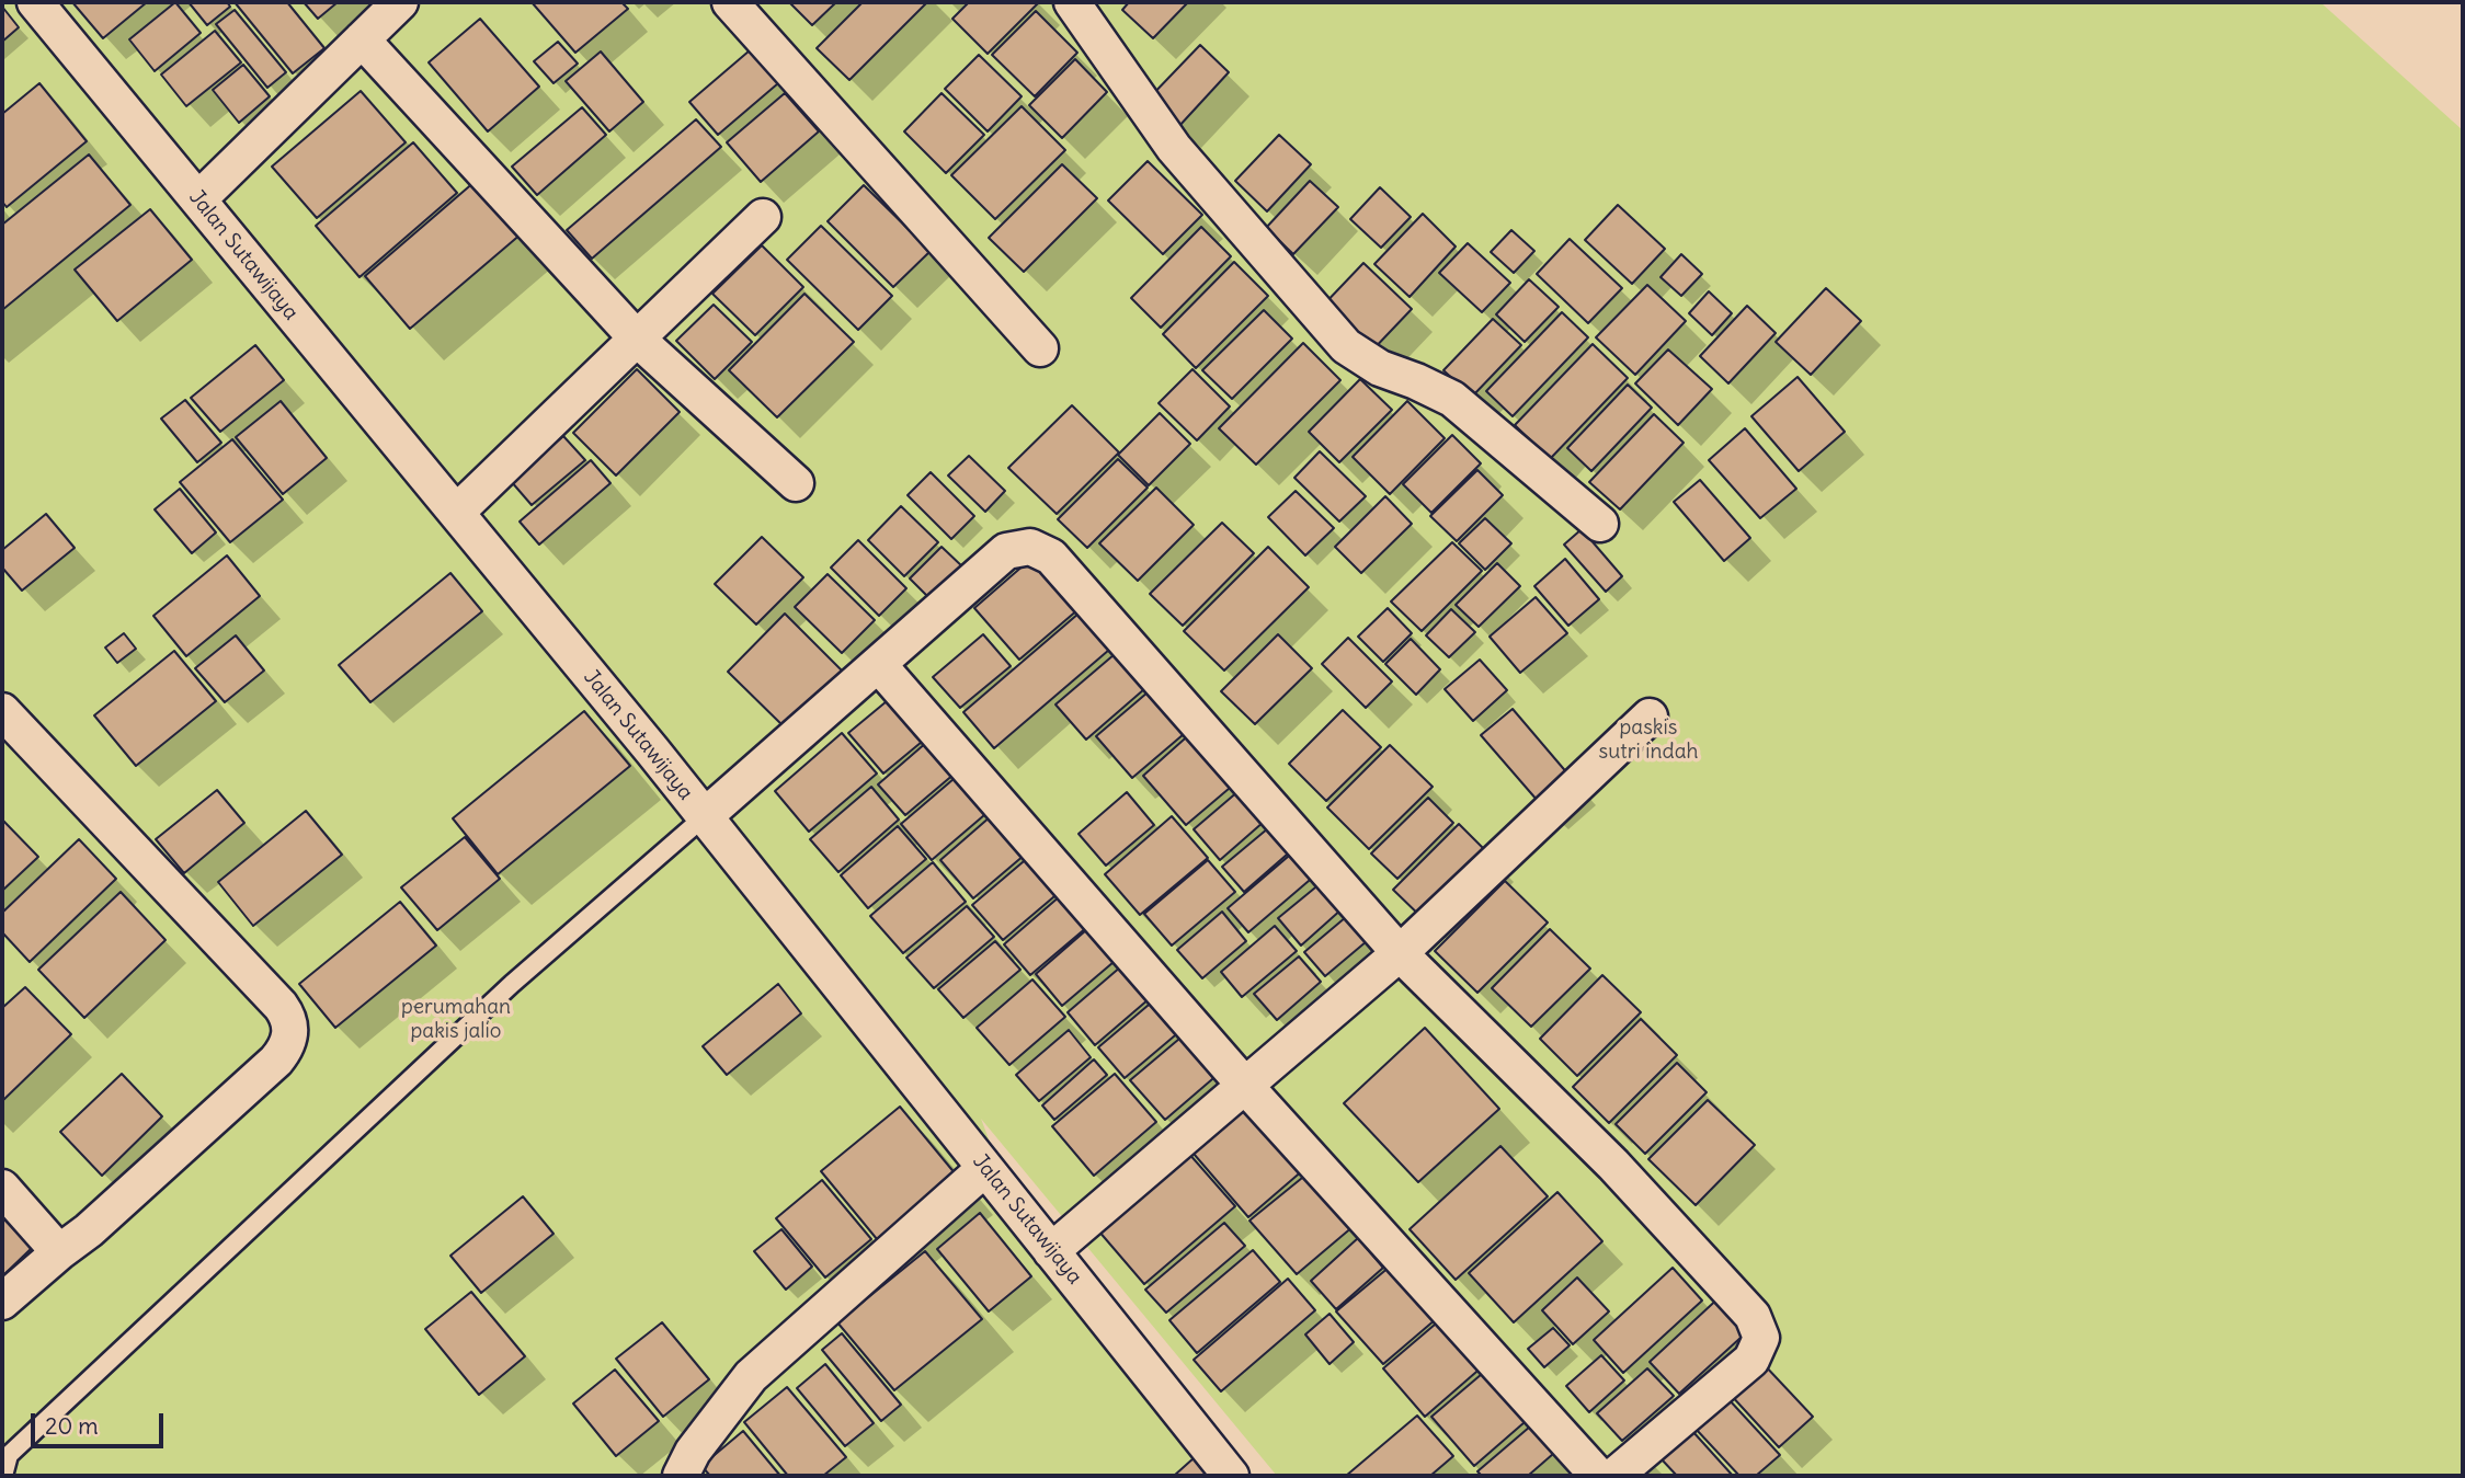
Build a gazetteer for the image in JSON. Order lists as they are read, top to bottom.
{
  "streets": {
    "street": ["Jalan Sutawijaya"]
  },
  "parks": ["paskis sutri indah", "perumahan pakis jalio"],
  "scale_bar": "20 m"
}
